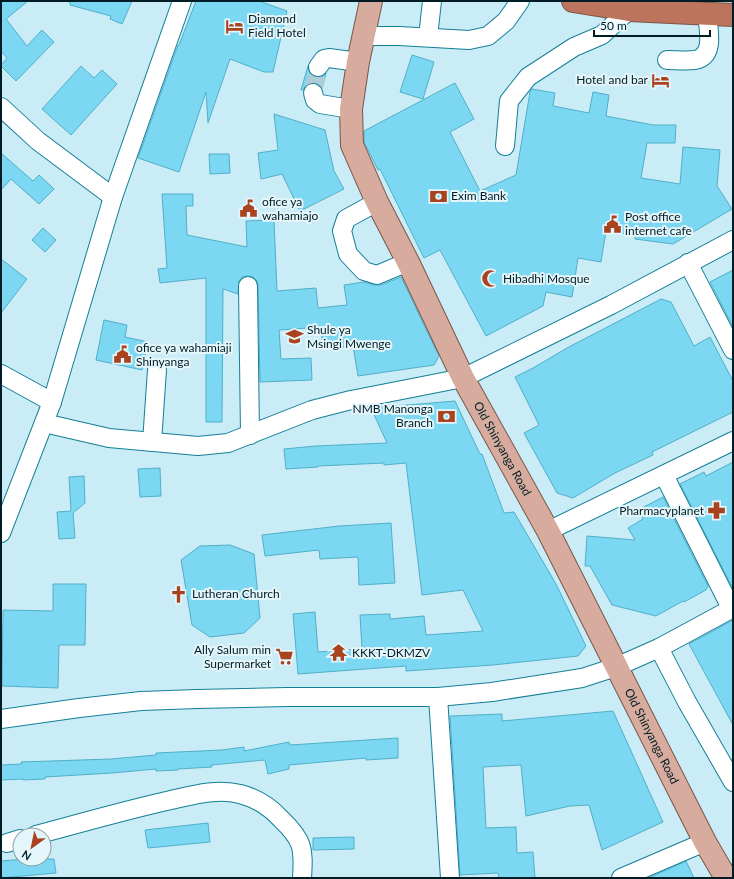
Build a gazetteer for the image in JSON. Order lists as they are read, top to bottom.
{
  "streets": {
    "main road": ["Old Shinyanga Road"]
  },
  "places": {
    "hotel": ["Diamond Field Hotel", "Hotel and bar"],
    "bank": ["Exim Bank", "NMB Manonga Branch"],
    "public building": ["ofice ya wahamiajo", "Post office internet cafe", "ofice ya wahamiaji Shinyanga"],
    "mosque": ["Hibadhi Mosque"],
    "school or university": ["Shule ya Msingi Mwenge"],
    "pharmacy": ["Pharmacyplanet"],
    "church": ["Lutheran Church"],
    "temple": ["KKKT-DKMZV"],
    "supermarket": ["Ally Salum min Supermarket"]
  },
  "scale_bar": "50 m",
  "north": "bottom left"
}
